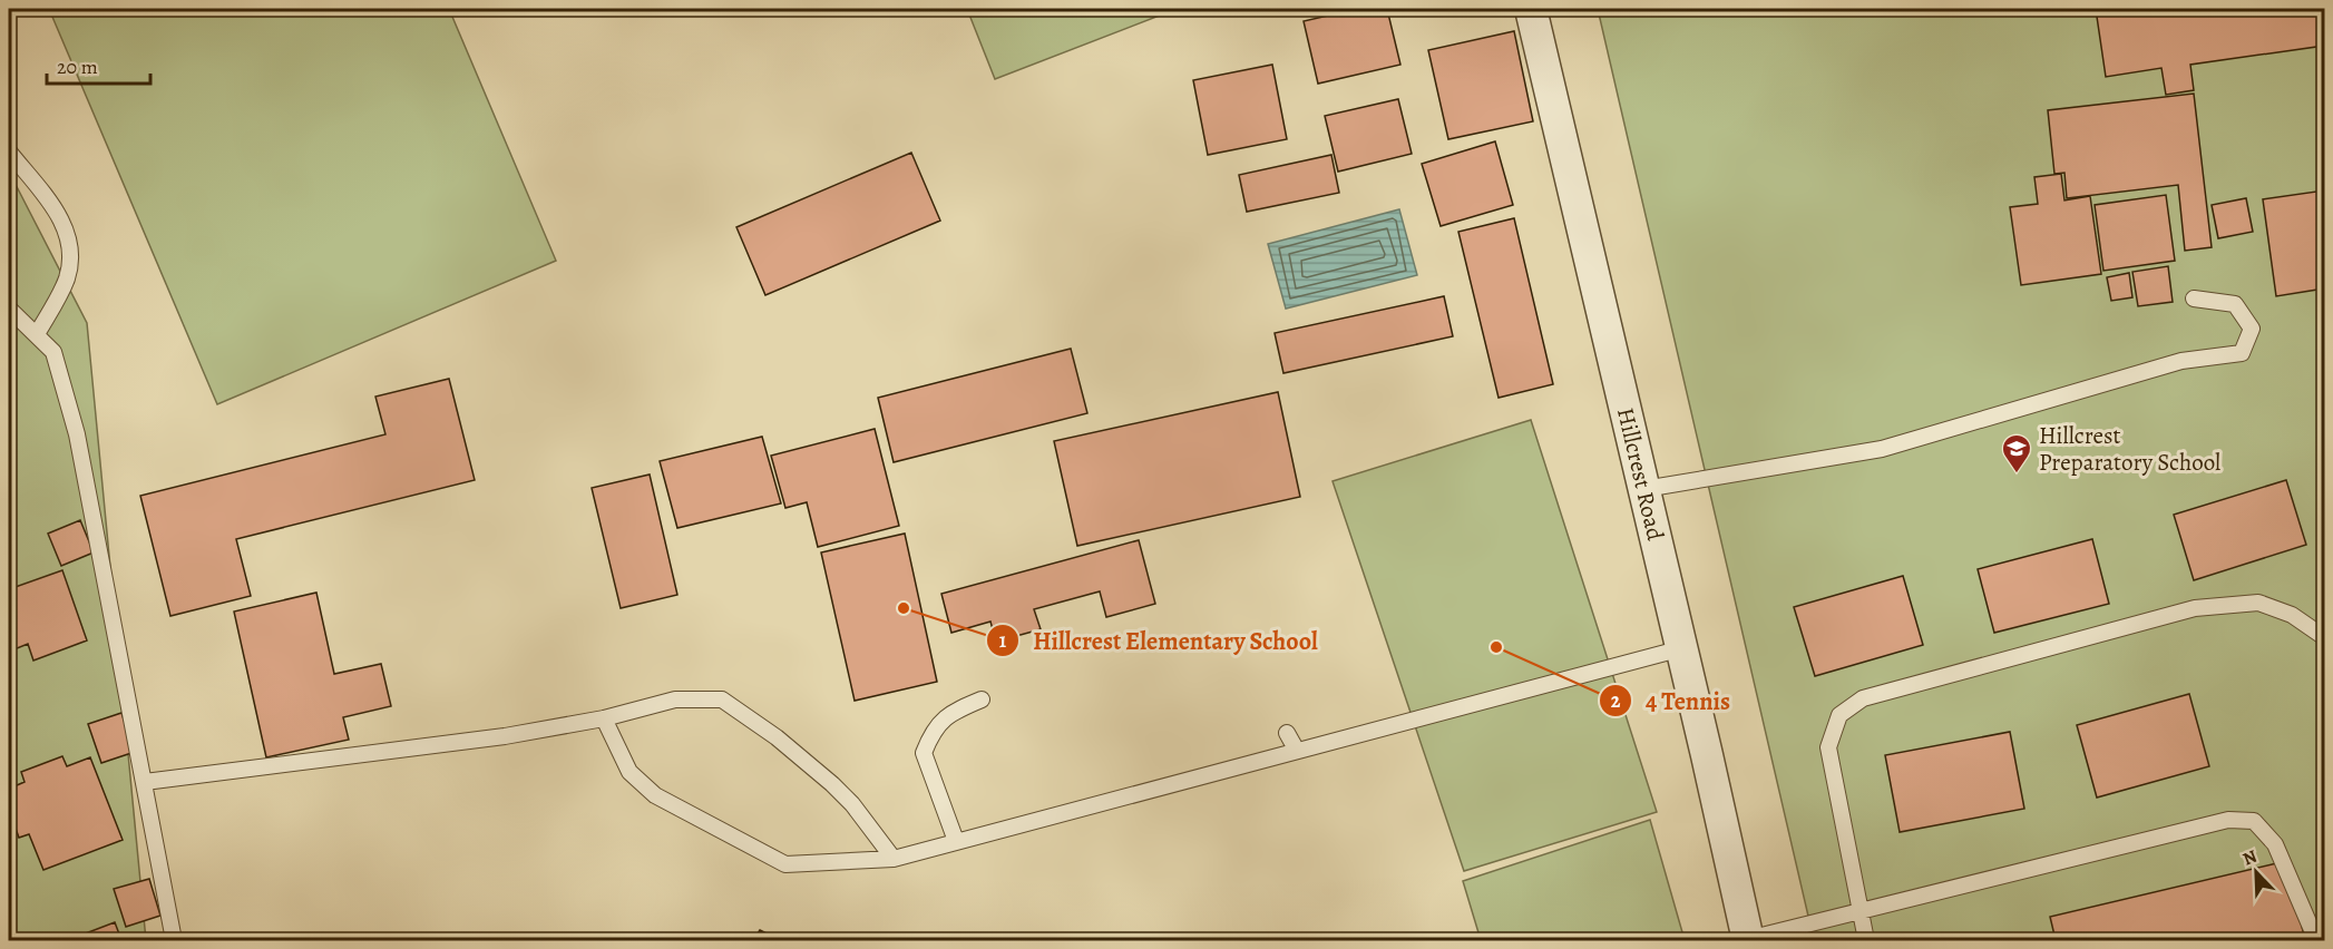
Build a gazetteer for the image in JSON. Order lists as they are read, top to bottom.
{
  "streets": {
    "street": ["Hillcrest Road"]
  },
  "places": {
    "school or university": ["Hillcrest Preparatory School"],
    "other": ["Hillcrest Elementary School", "4 Tennis"]
  },
  "scale_bar": "20 m",
  "north": "top left"
}
